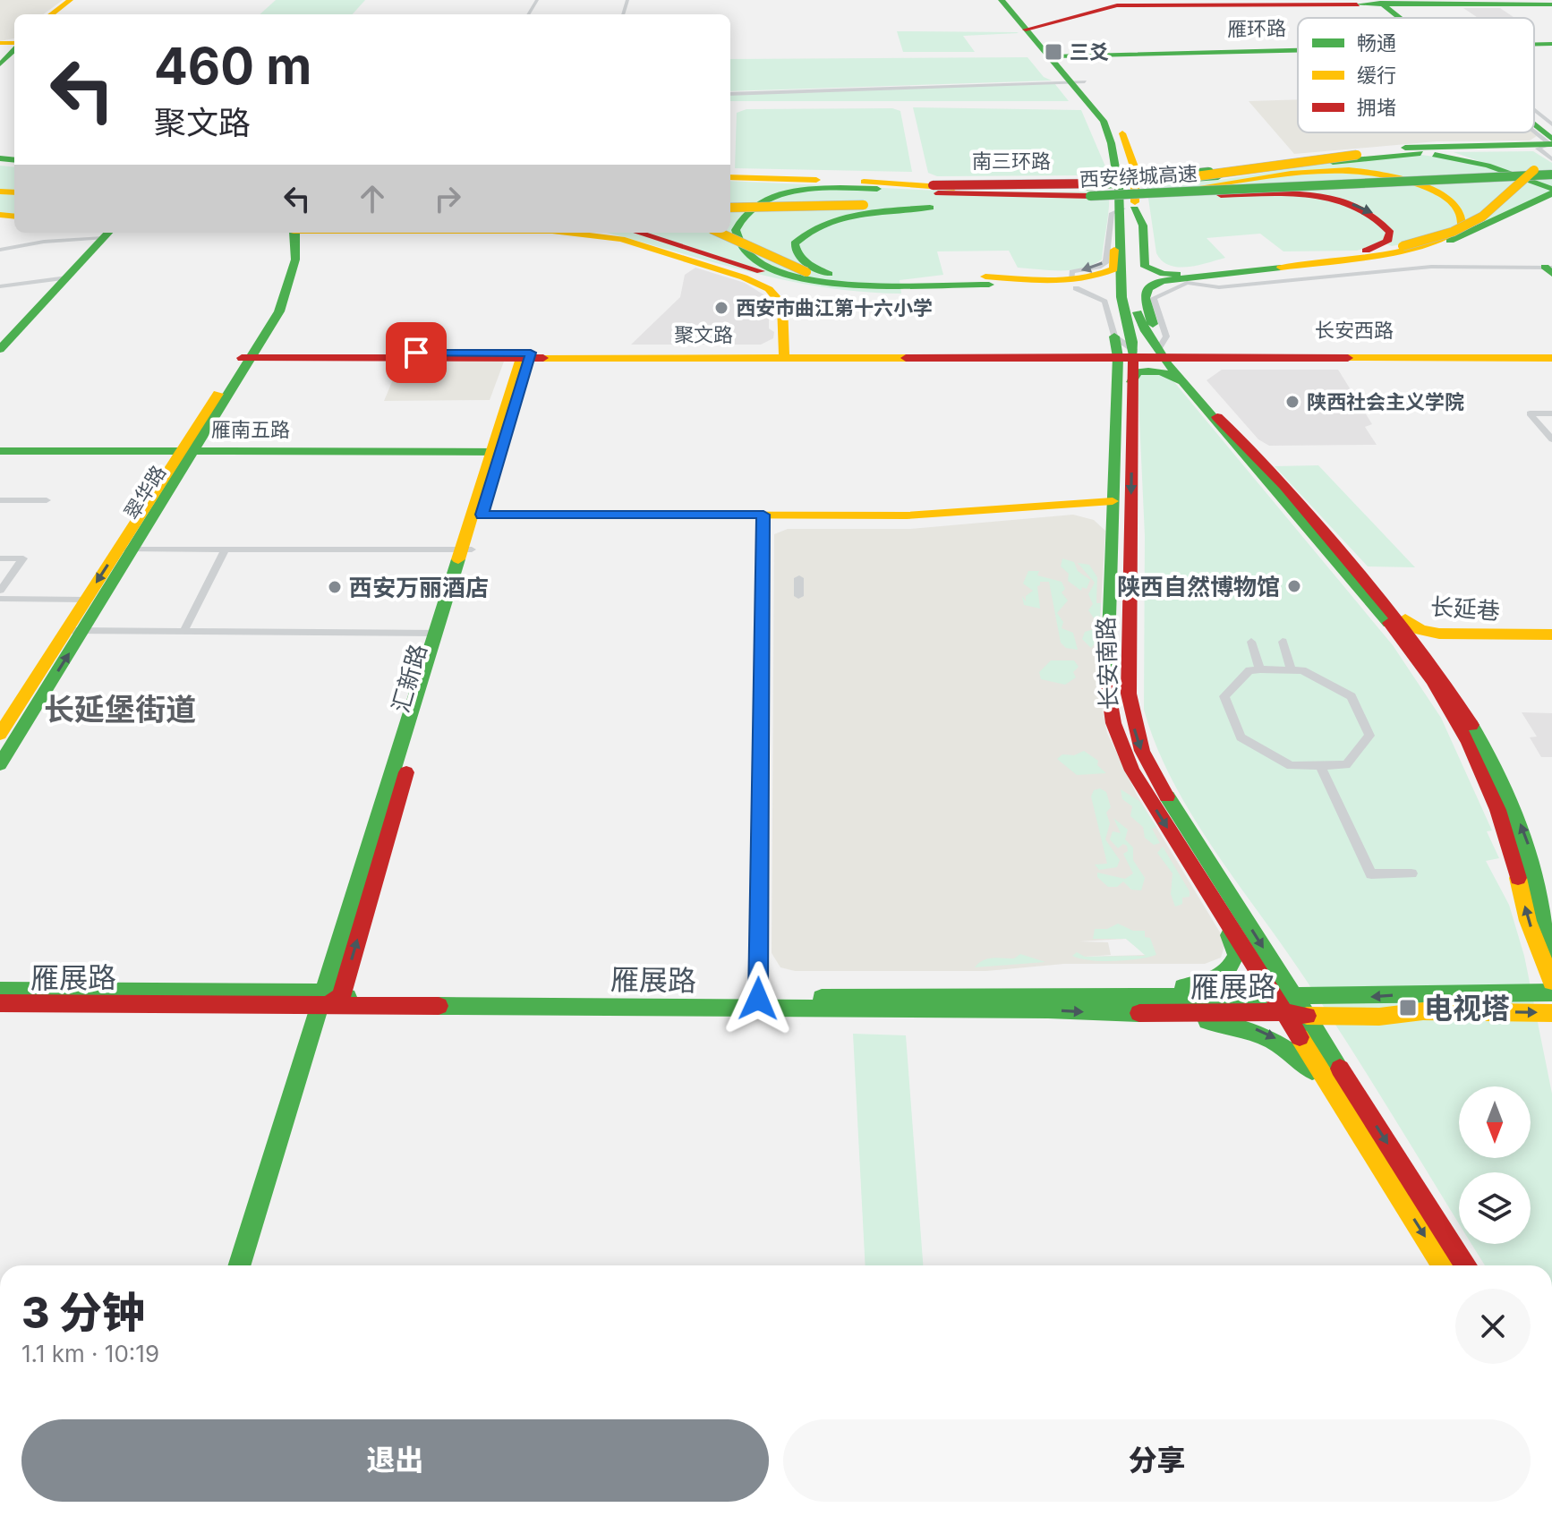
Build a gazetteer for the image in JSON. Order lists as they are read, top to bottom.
{
  "streets": {
    "main road": [
      "雁环路",
      "南三环路",
      "西安绕城高速",
      "长安西路",
      "聚文路",
      "雁南五路",
      "翠华路",
      "长延巷",
      "长安南路",
      "汇新路",
      "雁展路"
    ]
  },
  "crossings": [
    ["雁环路", "长安南路"],
    ["西安绕城高速", "长安南路"],
    ["长安西路", "聚文路"],
    ["长安西路", "长安南路"],
    ["聚文路", "翠华路"],
    ["聚文路", "长安南路"],
    ["聚文路", "汇新路"],
    ["雁南五路", "翠华路"],
    ["雁南五路", "汇新路"],
    ["长安南路", "雁展路"],
    ["汇新路", "雁展路"]
  ],
  "districts": ["长延堡街道"],
  "places": {
    "transit": ["三爻", "电视塔"],
    "other": [
      "西安市曲江第十六小学",
      "陕西社会主义学院",
      "陕西自然博物馆",
      "西安万丽酒店"
    ]
  },
  "legend": ["畅通", "缓行", "拥堵"],
  "north": "bottom",
  "page": {
    "turn": ["460 m", "聚文路"],
    "heading": ["3 分钟", "1.1 km · 10:19"],
    "buttons": ["退出", "分享"]
  }
}
